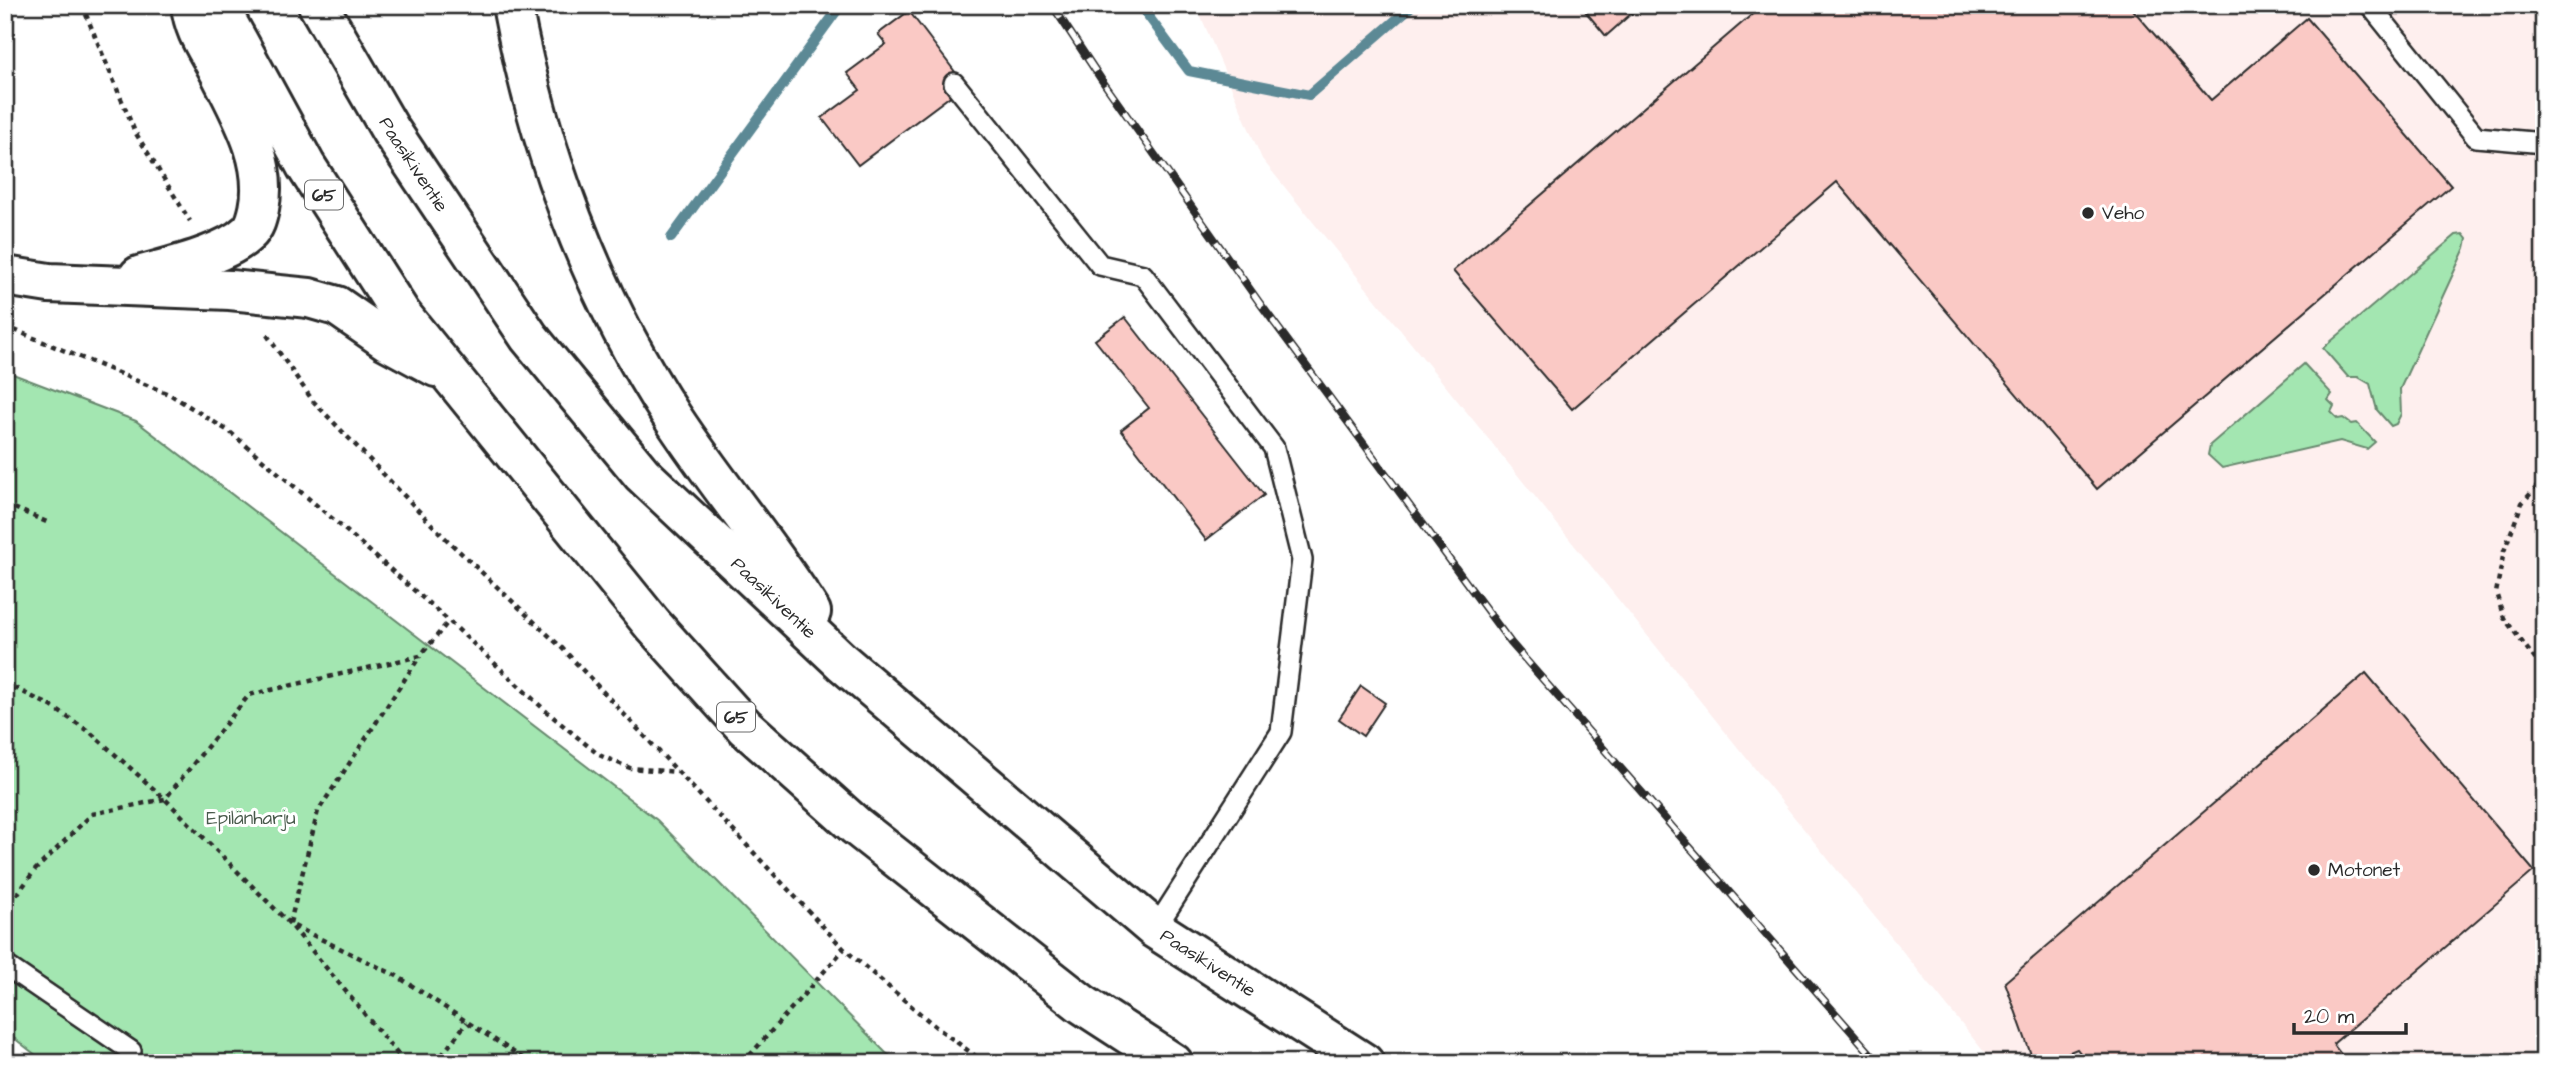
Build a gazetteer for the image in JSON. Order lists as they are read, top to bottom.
{
  "streets": {
    "highway": ["Paasikiventie", "65"]
  },
  "parks": ["Epilänharju"],
  "places": ["Veho", "Motonet"],
  "scale_bar": "20 m"
}
